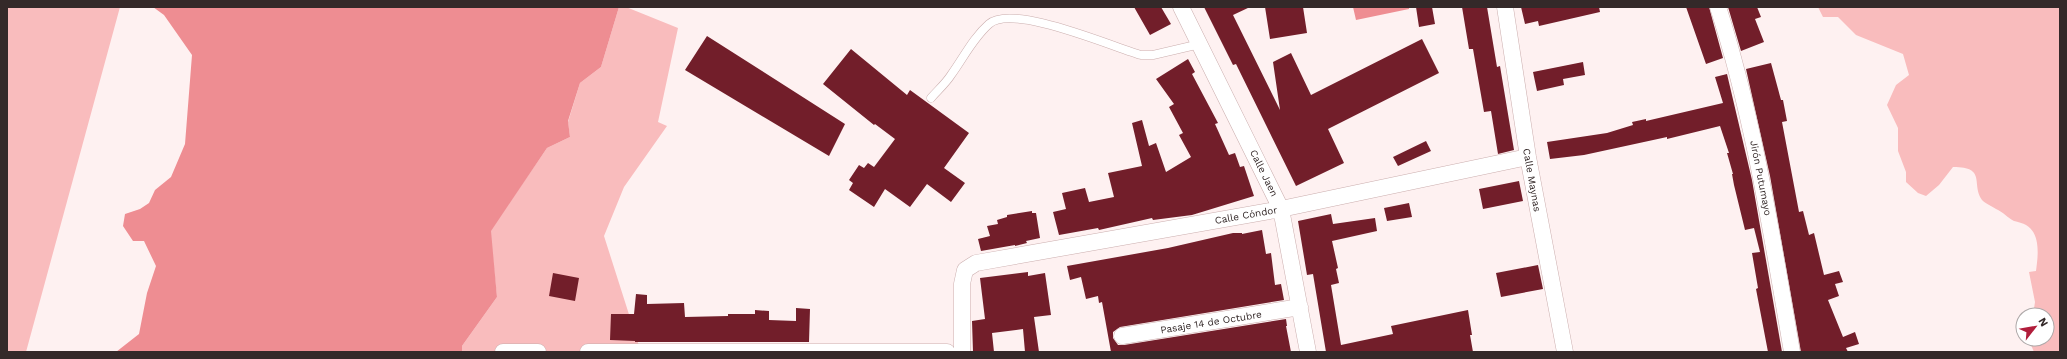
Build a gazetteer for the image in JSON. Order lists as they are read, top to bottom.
{
  "streets": {
    "street": [
      "Calle Jaen",
      "Jirón Putumayo",
      "Calle Maynas",
      "Calle Cóndor",
      "Pasaje 14 de Octubre"
    ]
  },
  "crossings": [
    ["Calle Jaen", "Calle Cóndor"],
    ["Calle Jaen", "Pasaje 14 de Octubre"],
    ["Calle Maynas", "Calle Cóndor"]
  ],
  "north": "top right"
}
